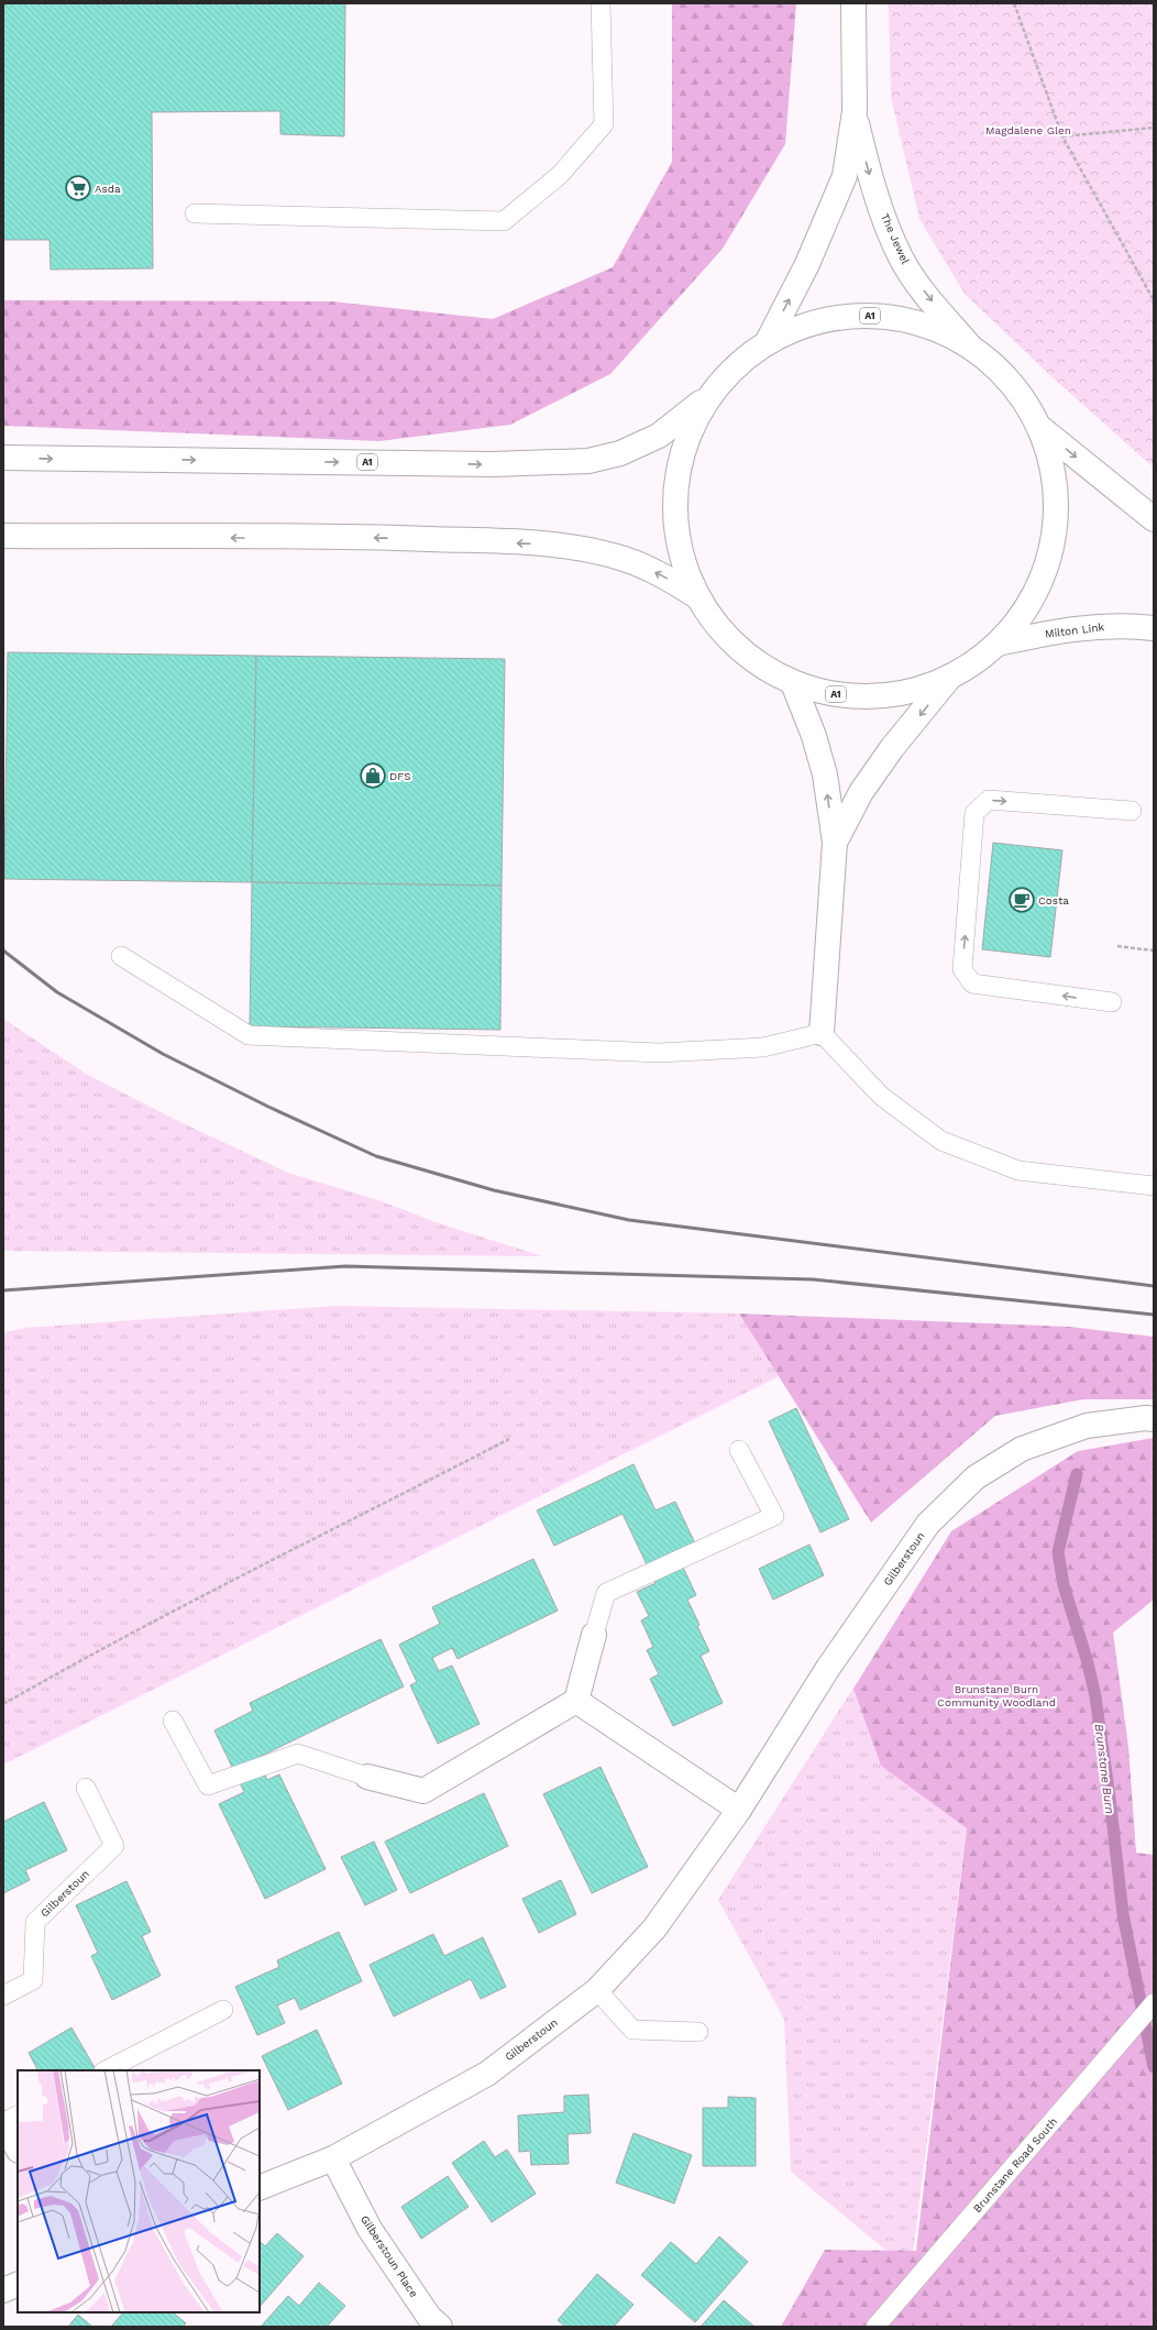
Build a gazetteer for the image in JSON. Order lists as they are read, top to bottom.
{
  "streets": {
    "street": [
      "The Jewel",
      "A1",
      "Milton Link",
      "Gilberstoun",
      "Gilberstoun Place"
    ],
    "lane": ["Brunstane Road South"]
  },
  "crossings": [
    ["The Jewel", "A1"],
    ["A1", "Milton Link"],
    ["Gilberstoun", "Gilberstoun Place"]
  ],
  "water": ["Brunstane Burn"],
  "parks": ["Magdalene Glen", "Brunstane Burn Community Woodland"],
  "places": {
    "supermarket": ["Asda"],
    "shop": ["DFS"],
    "cafe": ["Costa"]
  }
}
